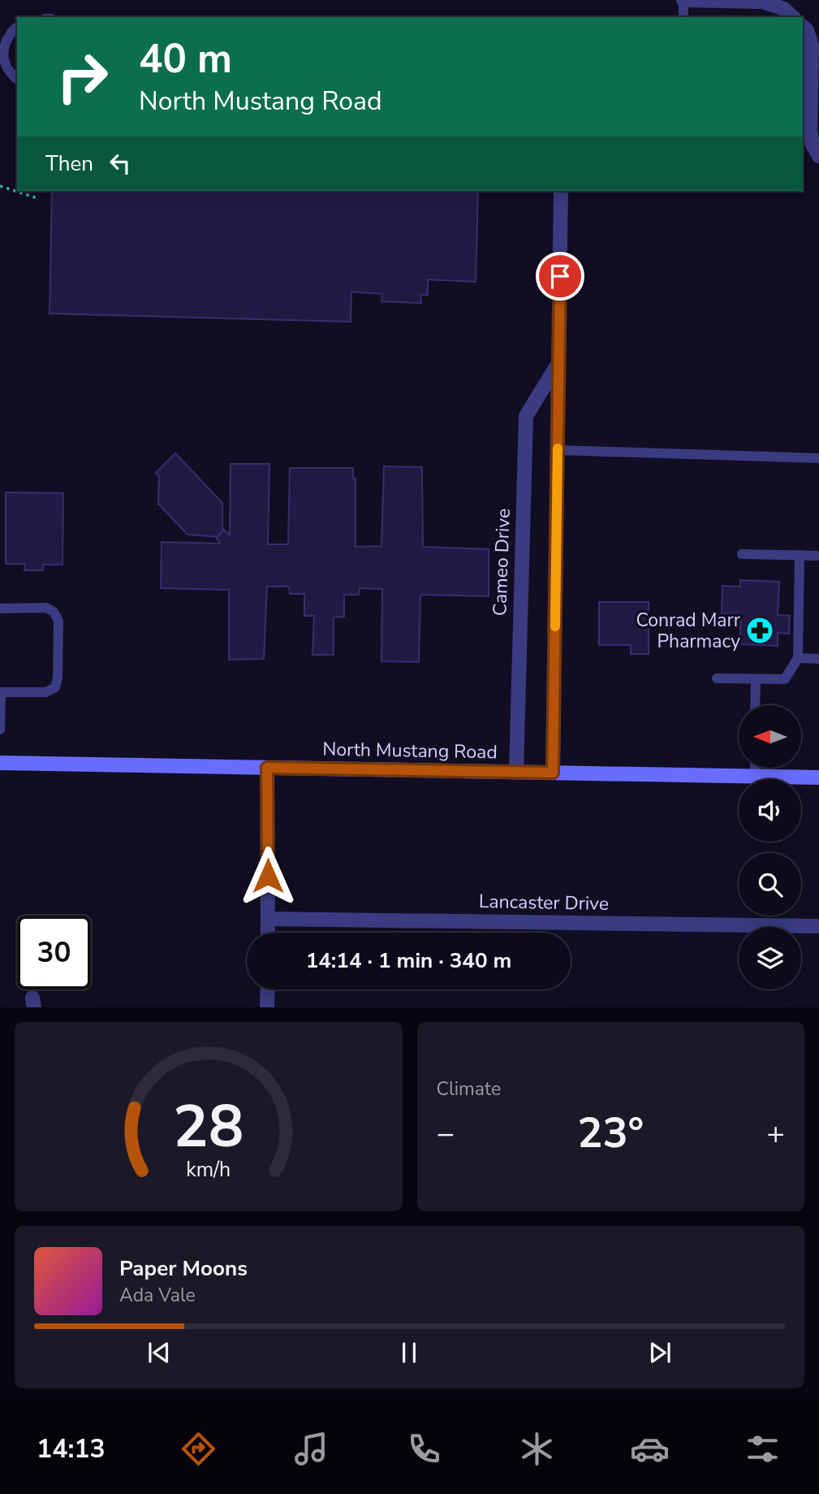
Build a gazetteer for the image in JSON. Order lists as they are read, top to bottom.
{
  "streets": {
    "main road": ["North Mustang Road"],
    "street": ["Cameo Drive", "Lancaster Drive"]
  },
  "crossings": [
    ["Cameo Drive", "North Mustang Road"]
  ],
  "places": {
    "pharmacy": ["Conrad Marr Pharmacy"]
  },
  "north": "left",
  "page": {
    "turn": ["40 m", "North Mustang Road"],
    "then": "Then",
    "limit": "30",
    "trip": "14:14 · 1 min · 340 m",
    "tile": "Climate",
    "heat": ["−", "23°", "+"],
    "song": ["Paper Moons", "Ada Vale"],
    "tabs": "14:13",
    "gauge": ["28", "km/h"]
  }
}
